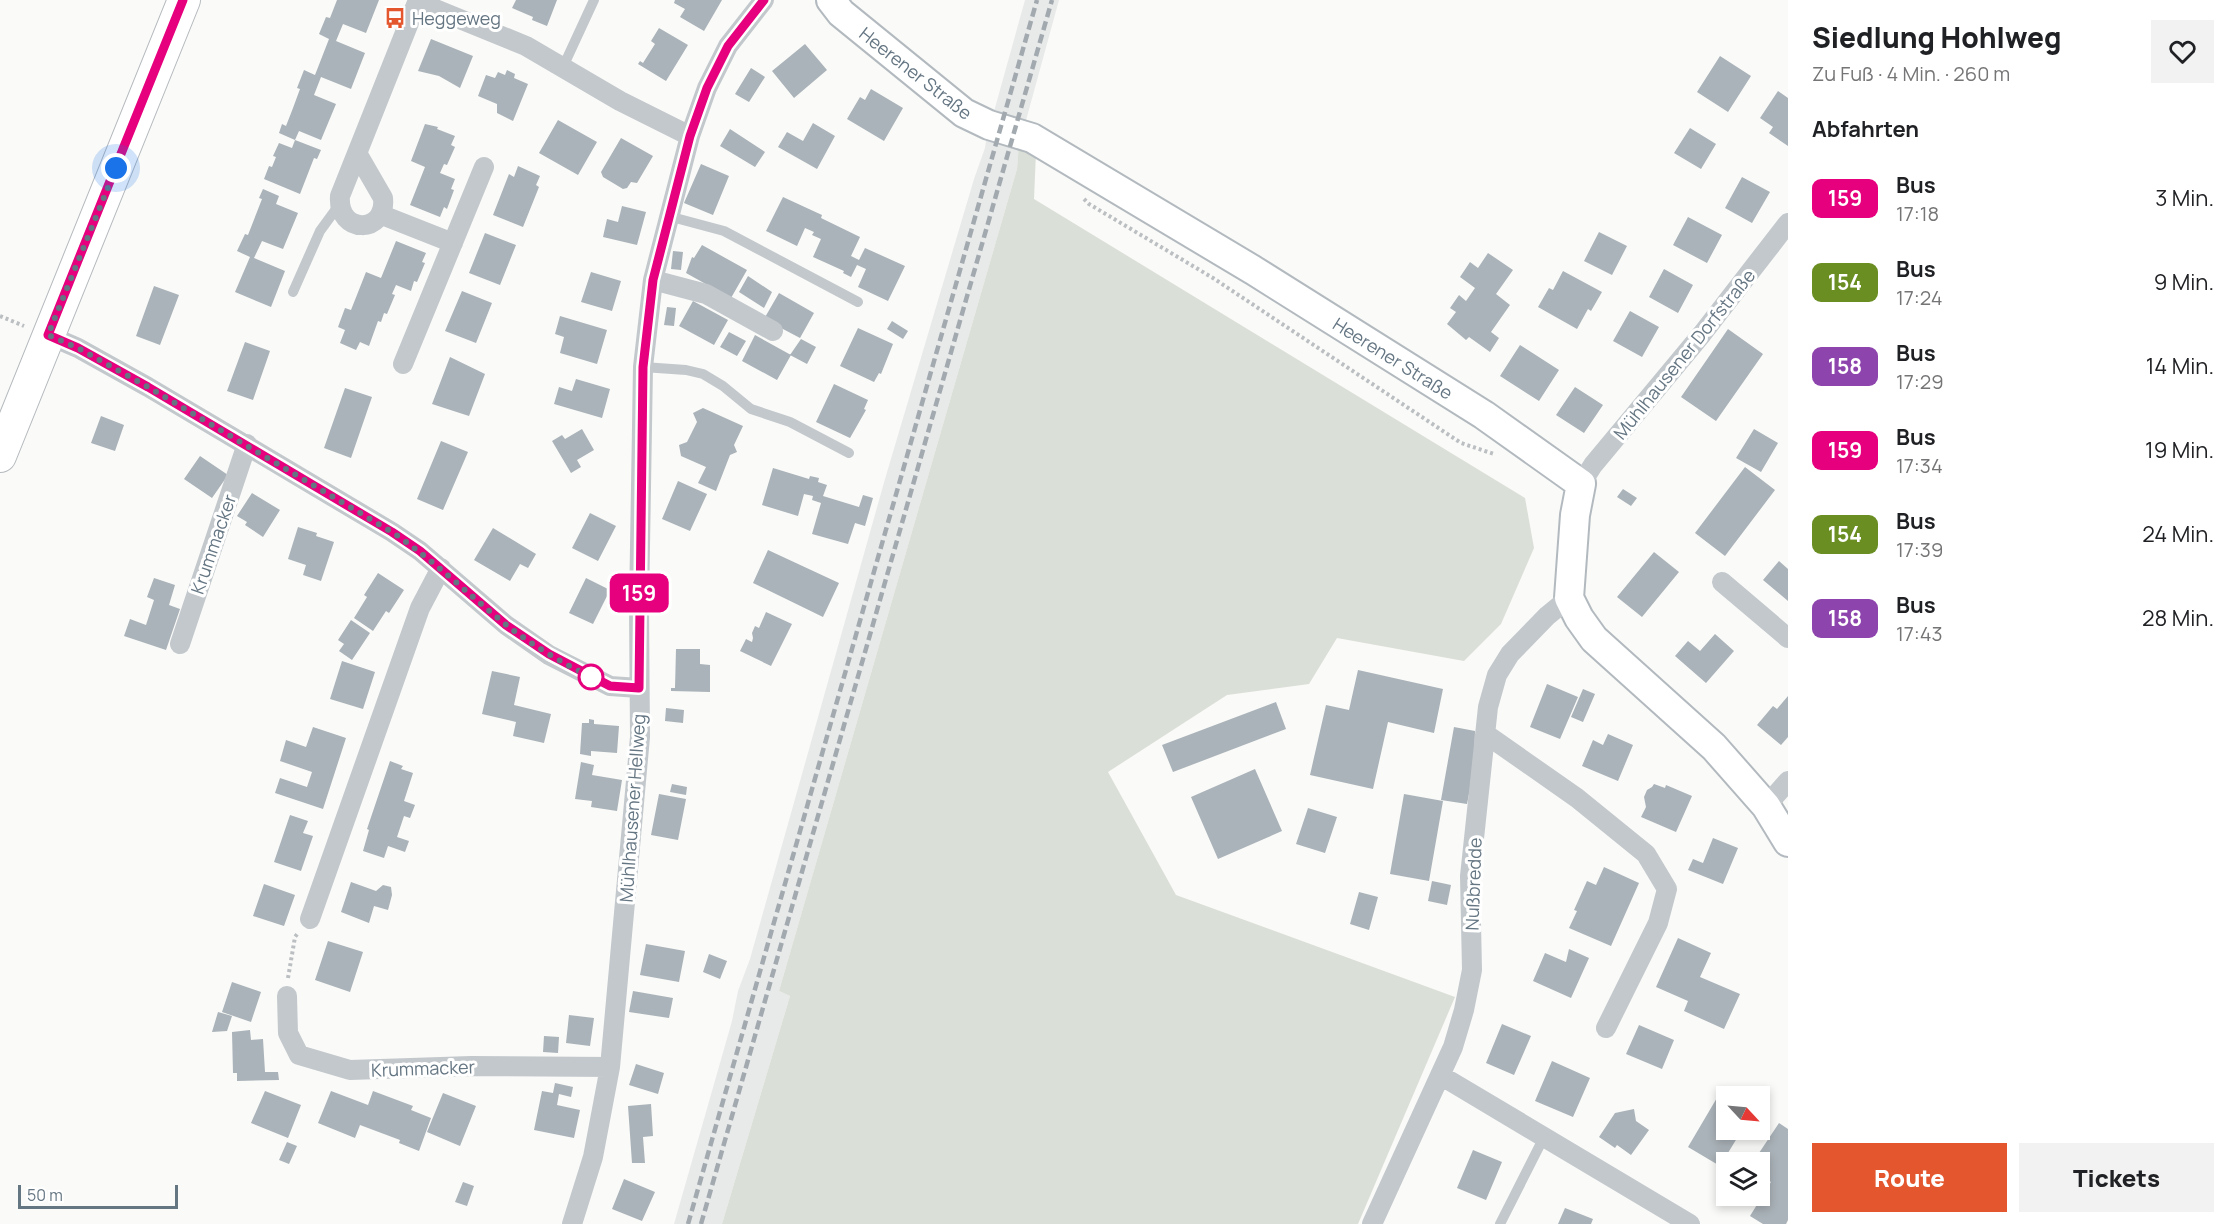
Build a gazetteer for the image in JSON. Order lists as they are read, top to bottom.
{
  "streets": {
    "street": [
      "Heerener Straße",
      "Mühlhausener Dorfstraße",
      "Krummacker",
      "Mühlhausener Hellweg",
      "Nußbredde"
    ]
  },
  "crossings": [
    ["Heerener Straße", "Mühlhausener Dorfstraße"],
    ["Krummacker", "Mühlhausener Hellweg"]
  ],
  "places": {
    "bus stop": ["Heggeweg"]
  },
  "lines": ["bus line 159"],
  "scale_bar": "50 m",
  "north": "bottom right",
  "page": {
    "on_map": "159",
    "heading": [
      ["Siedlung Hohlweg", "Zu Fuß · 4 Min. · 260 m"],
      "Abfahrten"
    ],
    "list": [
      {
        "mark": "159",
        "name": "Bus",
        "note": "17:18",
        "value": "3 Min."
      },
      {
        "mark": "154",
        "name": "Bus",
        "note": "17:24",
        "value": "9 Min."
      },
      {
        "mark": "158",
        "name": "Bus",
        "note": "17:29",
        "value": "14 Min."
      },
      {
        "mark": "159",
        "name": "Bus",
        "note": "17:34",
        "value": "19 Min."
      },
      {
        "mark": "154",
        "name": "Bus",
        "note": "17:39",
        "value": "24 Min."
      },
      {
        "mark": "158",
        "name": "Bus",
        "note": "17:43",
        "value": "28 Min."
      }
    ],
    "buttons": ["Route", "Tickets"],
    "scale": "50 m"
  }
}
